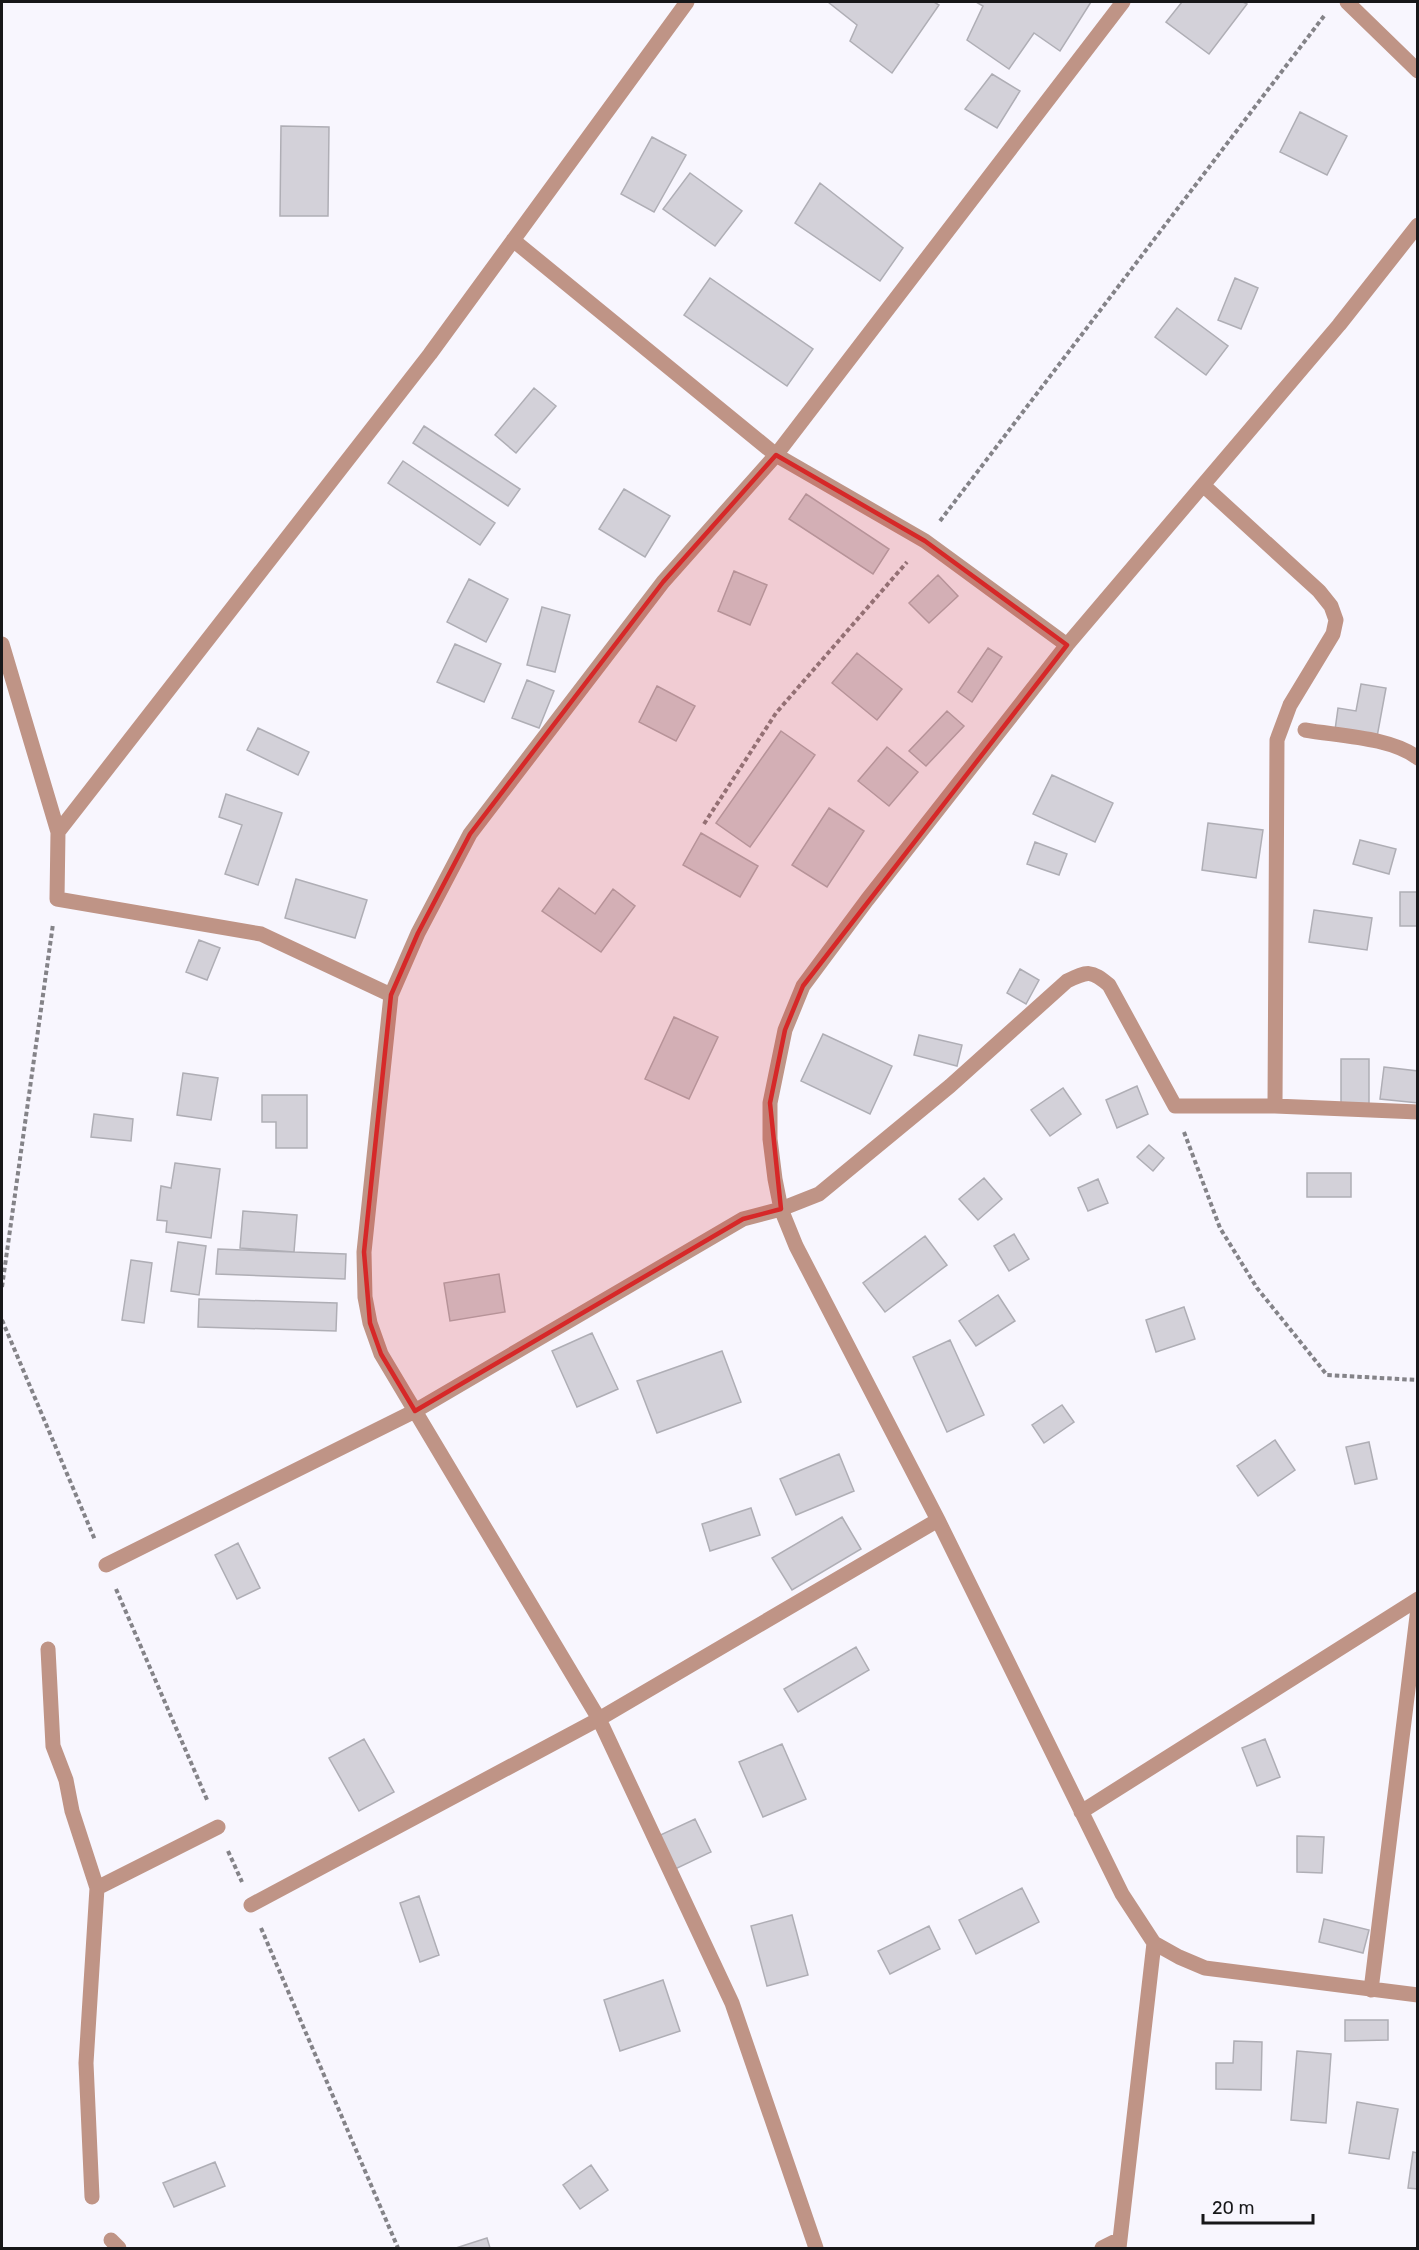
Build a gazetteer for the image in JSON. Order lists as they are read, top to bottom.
{
  "scale_bar": "20 m"
}
